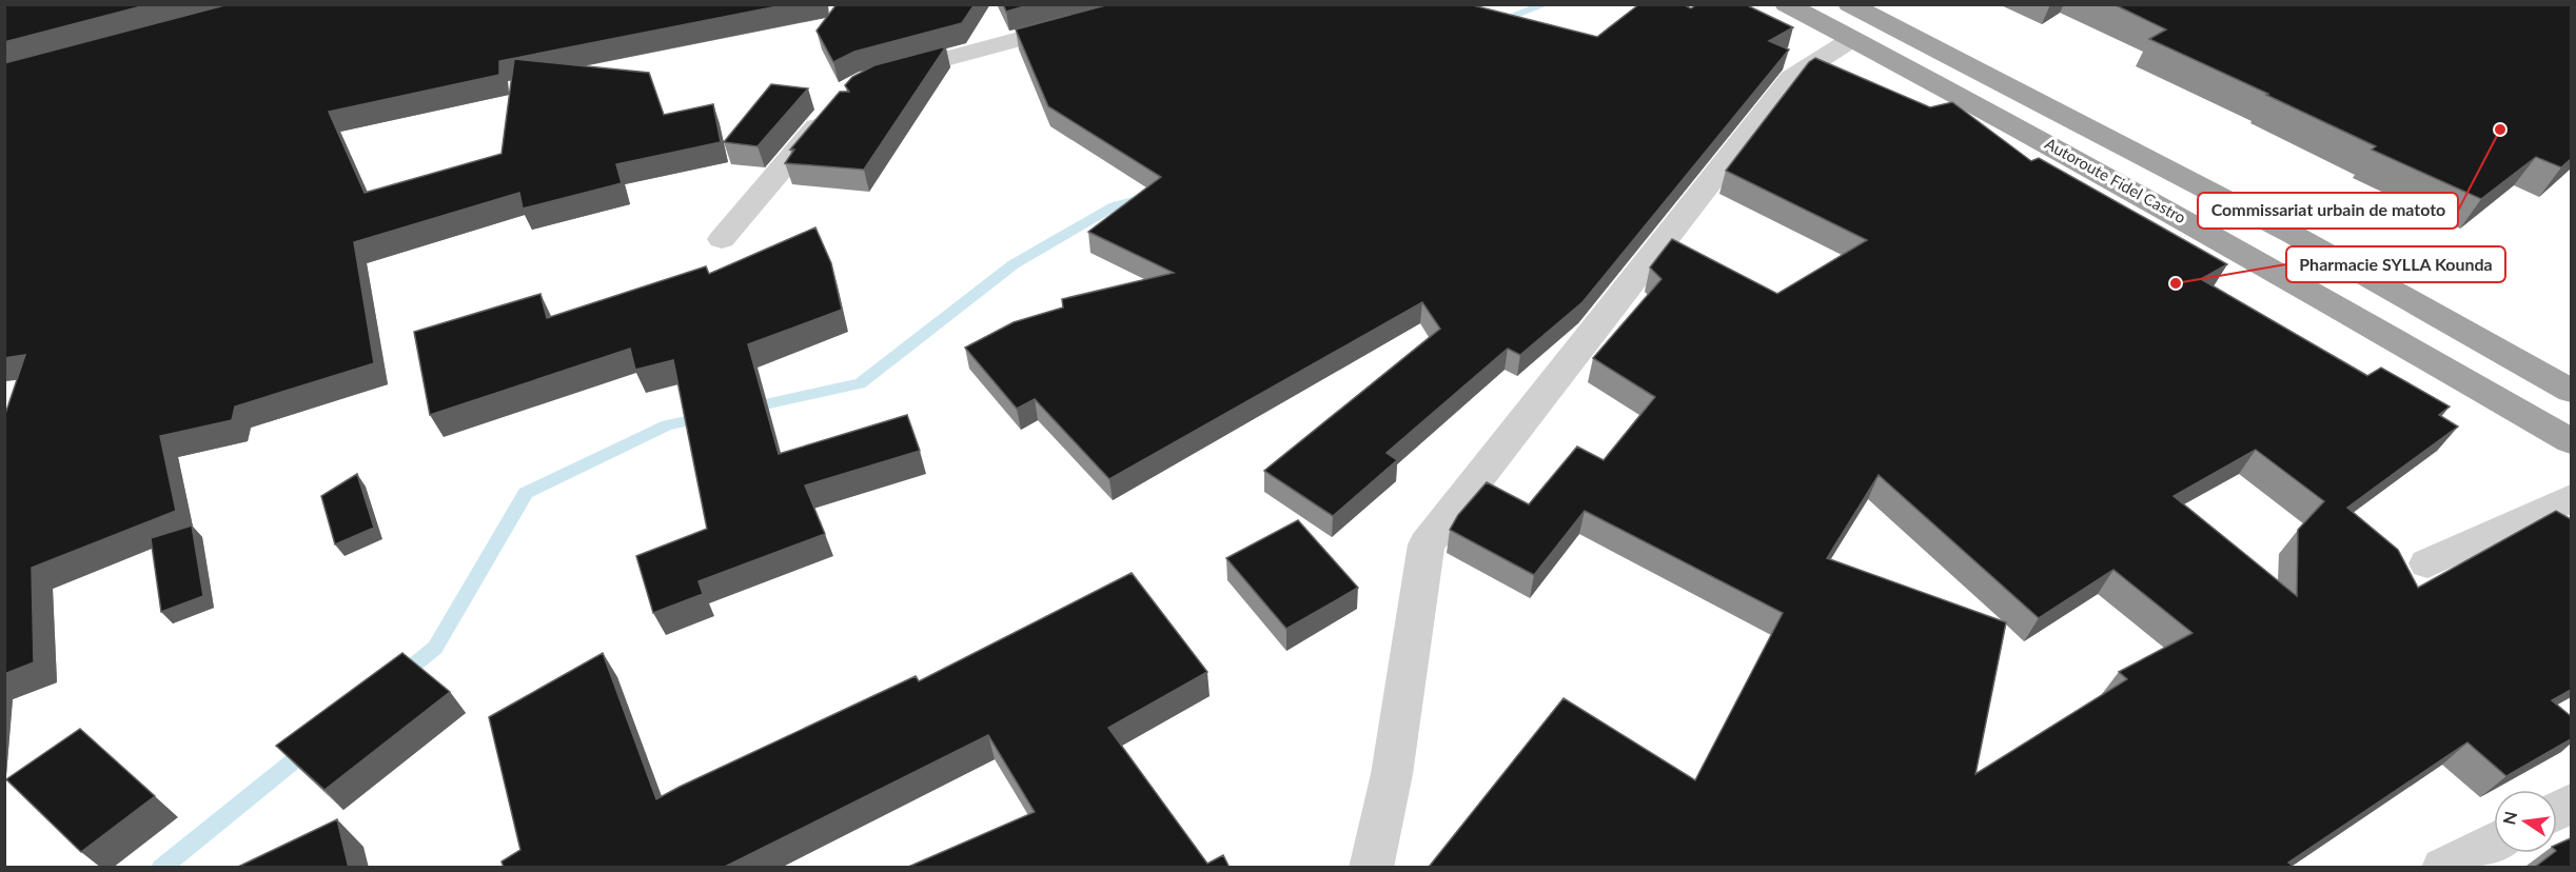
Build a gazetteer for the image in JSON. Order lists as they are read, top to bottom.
{
  "streets": {
    "highway": ["Autoroute Fidel Castro"]
  },
  "places": ["Commissariat urbain de matoto", "Pharmacie SYLLA Kounda"],
  "north": "left"
}
